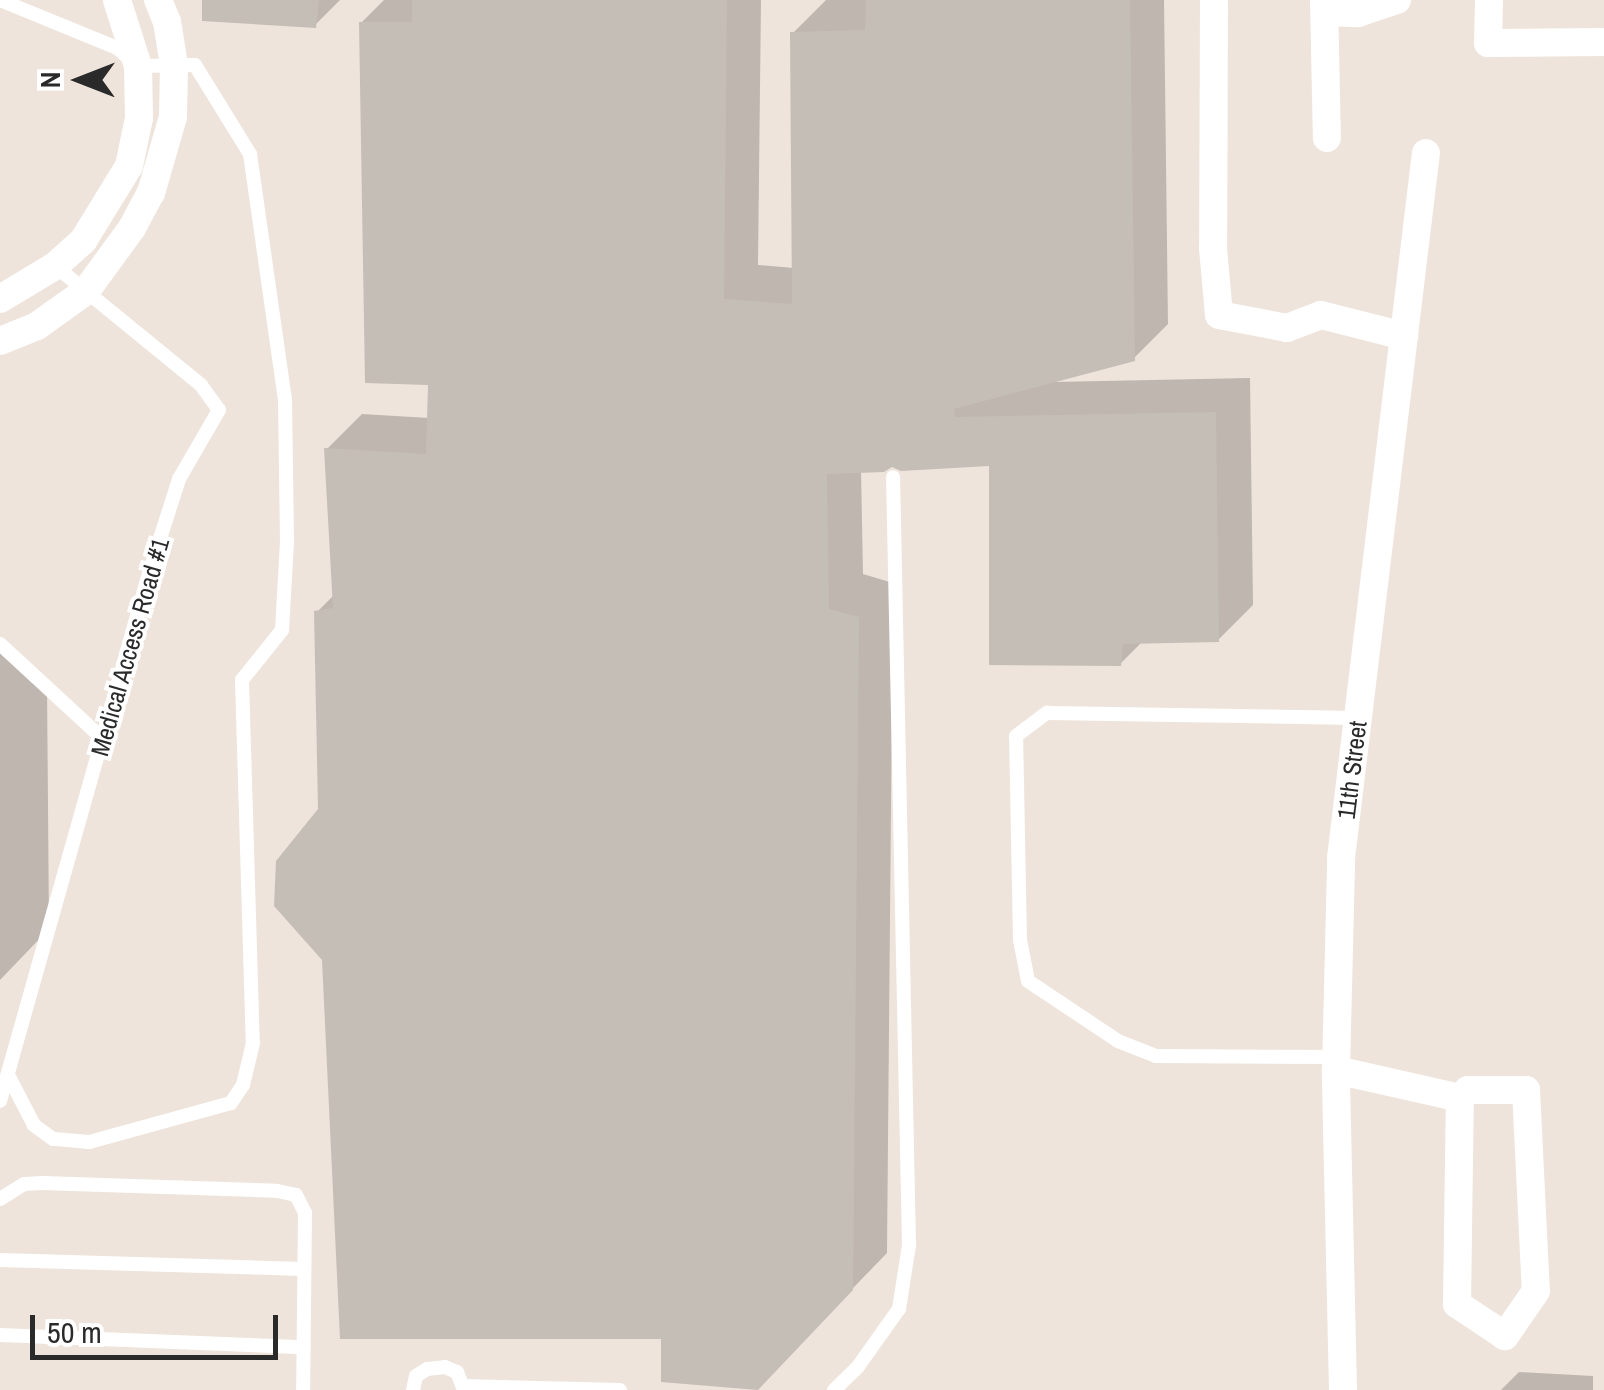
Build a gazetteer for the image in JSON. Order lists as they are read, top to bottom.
{
  "streets": {
    "street": ["11th Street"],
    "lane": ["Medical Access Road #1"]
  },
  "scale_bar": "50 m",
  "north": "left"
}
